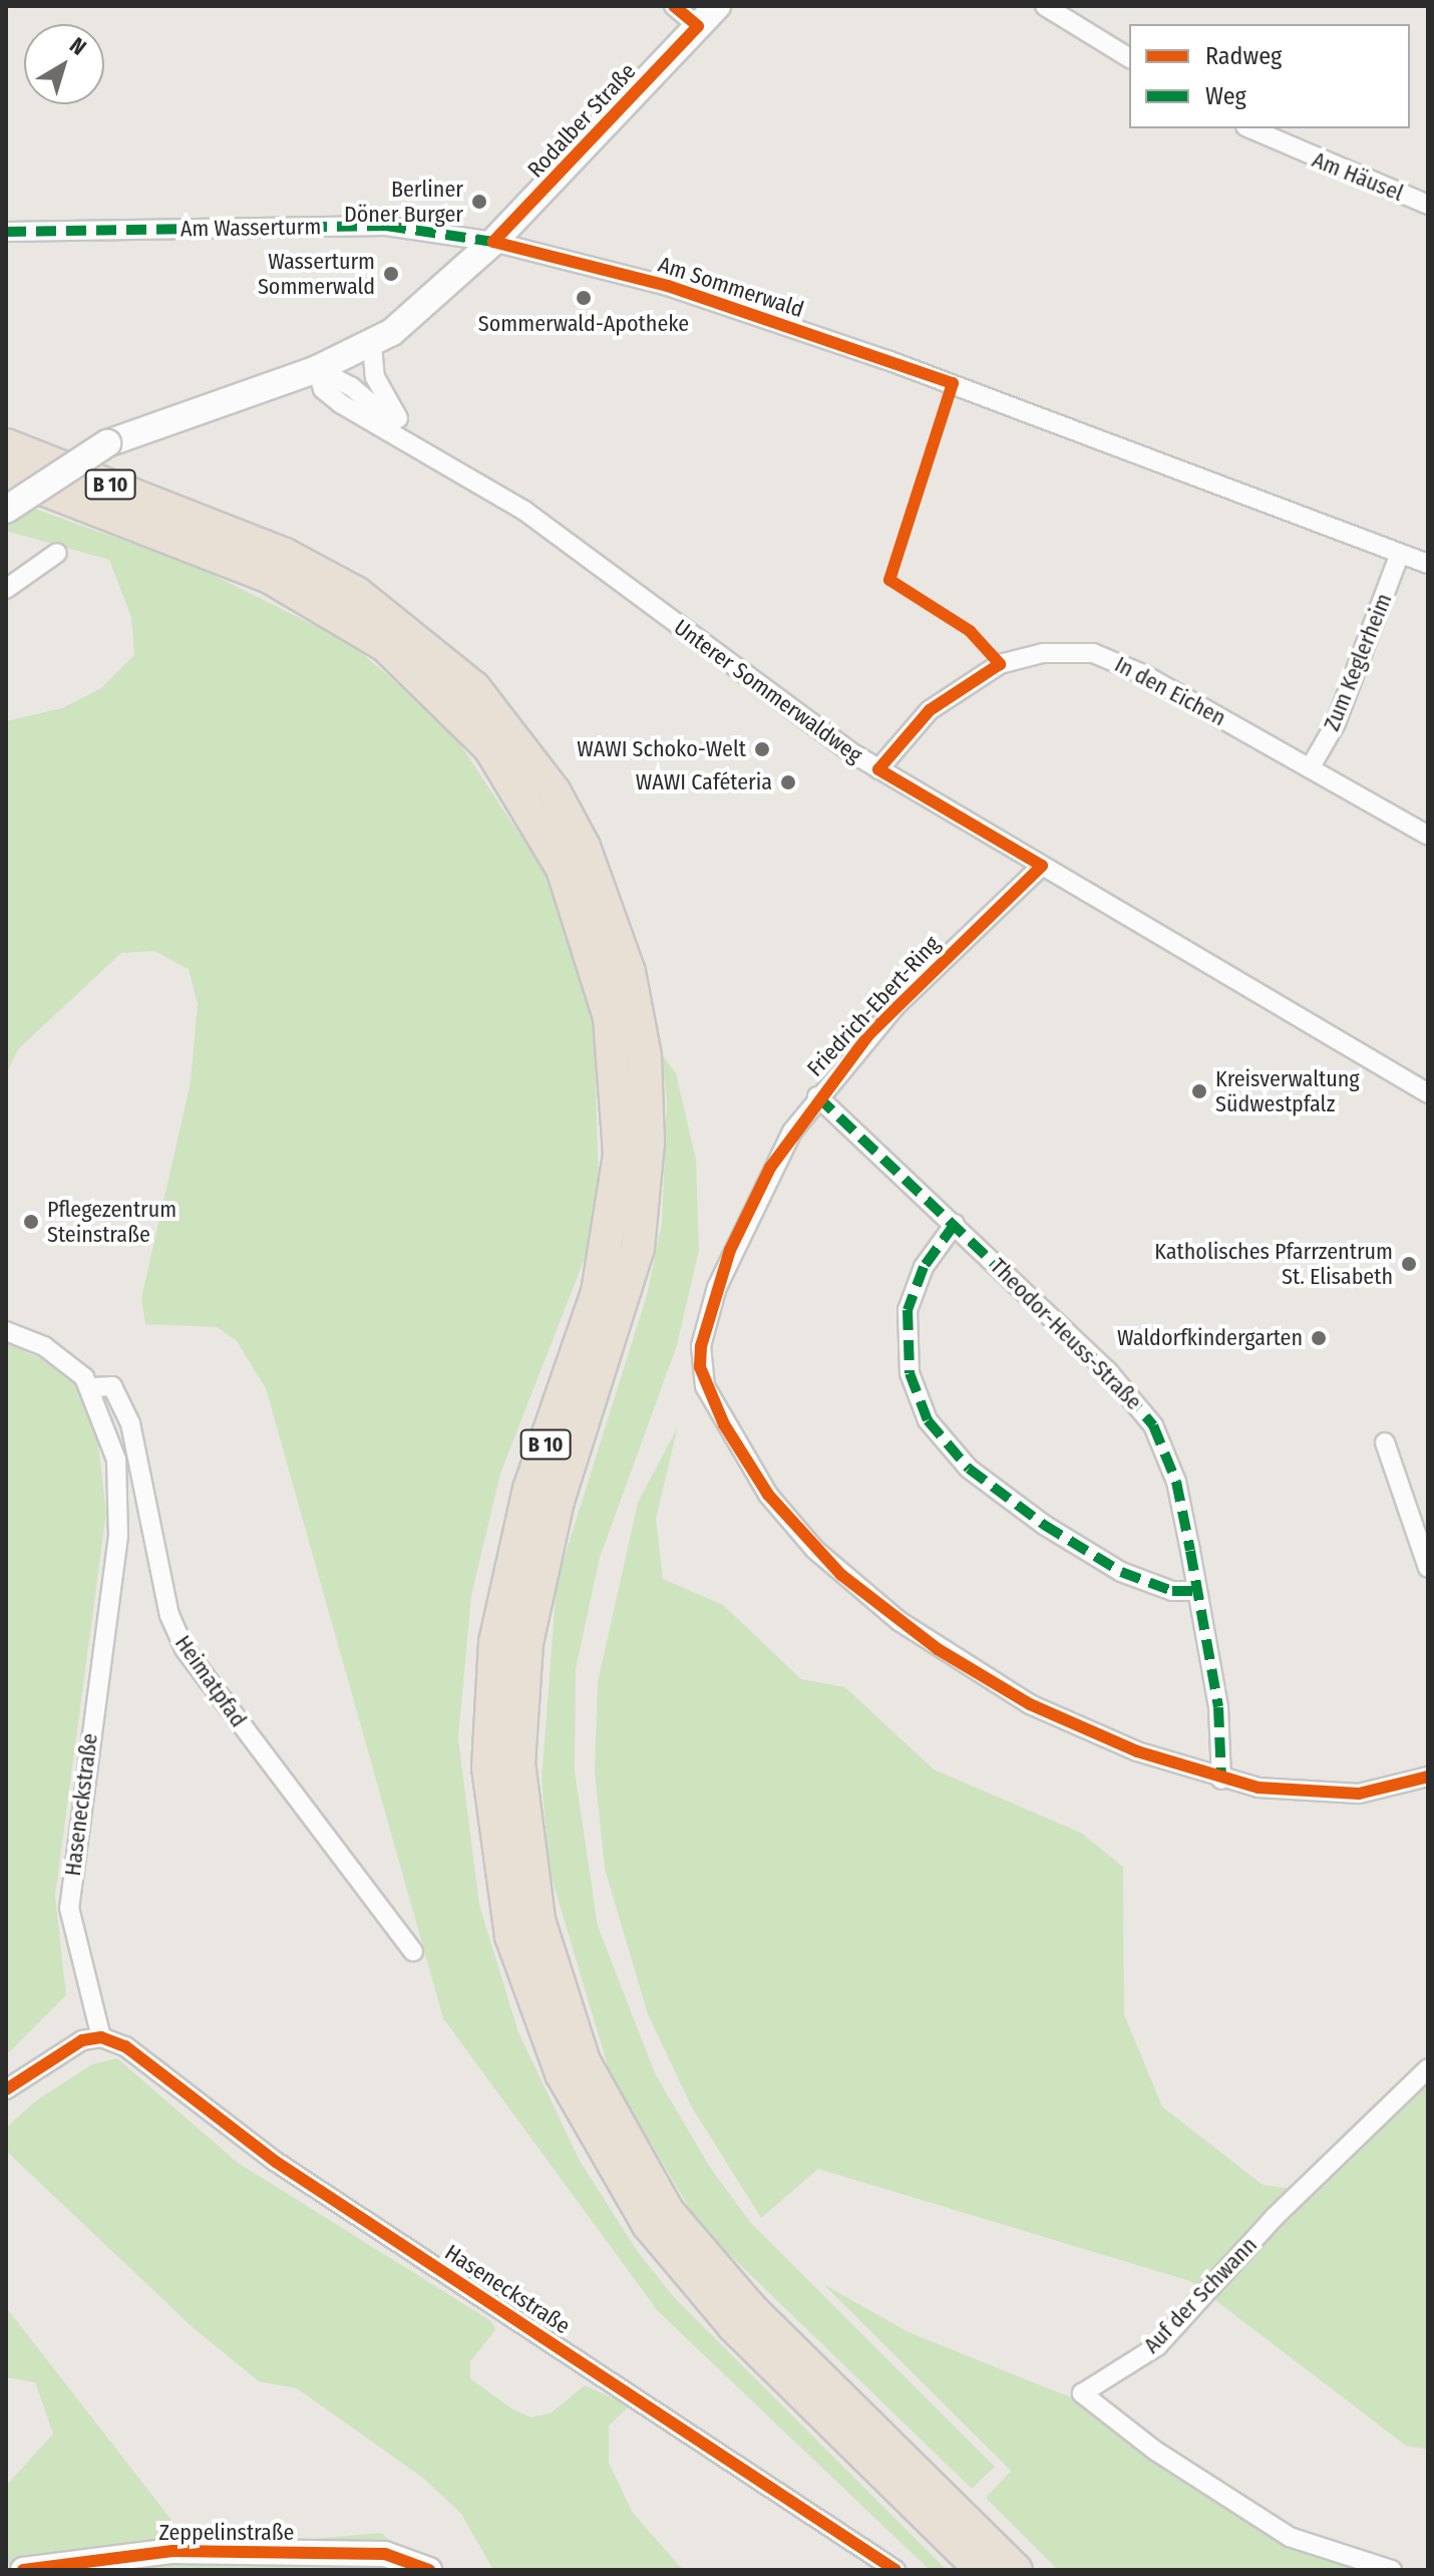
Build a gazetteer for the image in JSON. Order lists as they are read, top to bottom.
{
  "streets": {
    "highway": ["B 10"],
    "main road": ["Rodalber Straße"],
    "street": [
      "Am Häusel",
      "Am Wasserturm",
      "Am Sommerwald",
      "Zum Keglerheim",
      "Unterer Sommerwaldweg",
      "In den Eichen",
      "Friedrich-Ebert-Ring",
      "Theodor-Heuss-Straße",
      "Heimatpfad",
      "Haseneckstraße",
      "Auf der Schwann",
      "Zeppelinstraße"
    ]
  },
  "crossings": [
    ["Rodalber Straße", "Am Wasserturm"],
    ["Rodalber Straße", "Am Sommerwald"],
    ["Rodalber Straße", "Unterer Sommerwaldweg"],
    ["Am Wasserturm", "Am Sommerwald"],
    ["Am Sommerwald", "Zum Keglerheim"],
    ["Zum Keglerheim", "In den Eichen"],
    ["Unterer Sommerwaldweg", "In den Eichen"],
    ["Unterer Sommerwaldweg", "Friedrich-Ebert-Ring"],
    ["Friedrich-Ebert-Ring", "Theodor-Heuss-Straße"],
    ["Heimatpfad", "Haseneckstraße"]
  ],
  "places": [
    "Berliner Döner Burger",
    "Wasserturm Sommerwald",
    "Sommerwald-Apotheke",
    "WAWI Schoko-Welt",
    "WAWI Caféteria",
    "Kreisverwaltung Südwestpfalz",
    "Pflegezentrum Steinstraße",
    "Katholisches Pfarrzentrum St. Elisabeth",
    "Waldorfkindergarten"
  ],
  "legend": ["Radweg", "Weg"],
  "north": "top right"
}
